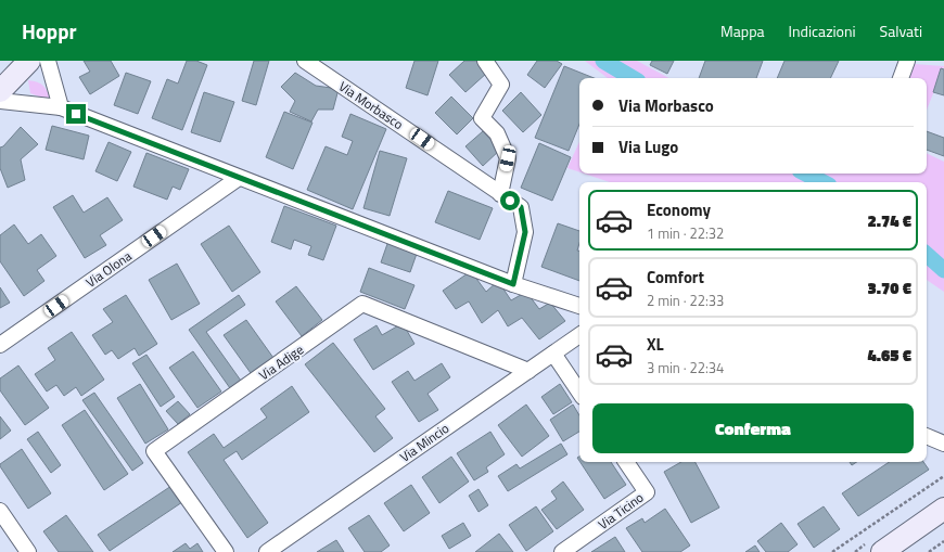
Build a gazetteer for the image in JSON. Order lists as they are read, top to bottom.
{
  "streets": {
    "street": [
      "Via Morbasco",
      "Via Olona",
      "Via Adige",
      "Via Mincio",
      "Via Ticino"
    ]
  },
  "crossings": [
    ["Via Adige", "Via Mincio"]
  ],
  "page": {
    "header": "Hoppr",
    "nav": ["Mappa", "Indicazioni", "Salvati"],
    "banner": ["Via Morbasco", "Via Lugo"],
    "list": [
      {
        "name": "Economy",
        "note": "1 min · 22:32",
        "value": "2.74 €"
      },
      {
        "name": "Comfort",
        "note": "2 min · 22:33",
        "value": "3.70 €"
      },
      {
        "name": "XL",
        "note": "3 min · 22:34",
        "value": "4.65 €"
      }
    ],
    "buttons": "Conferma"
  }
}
